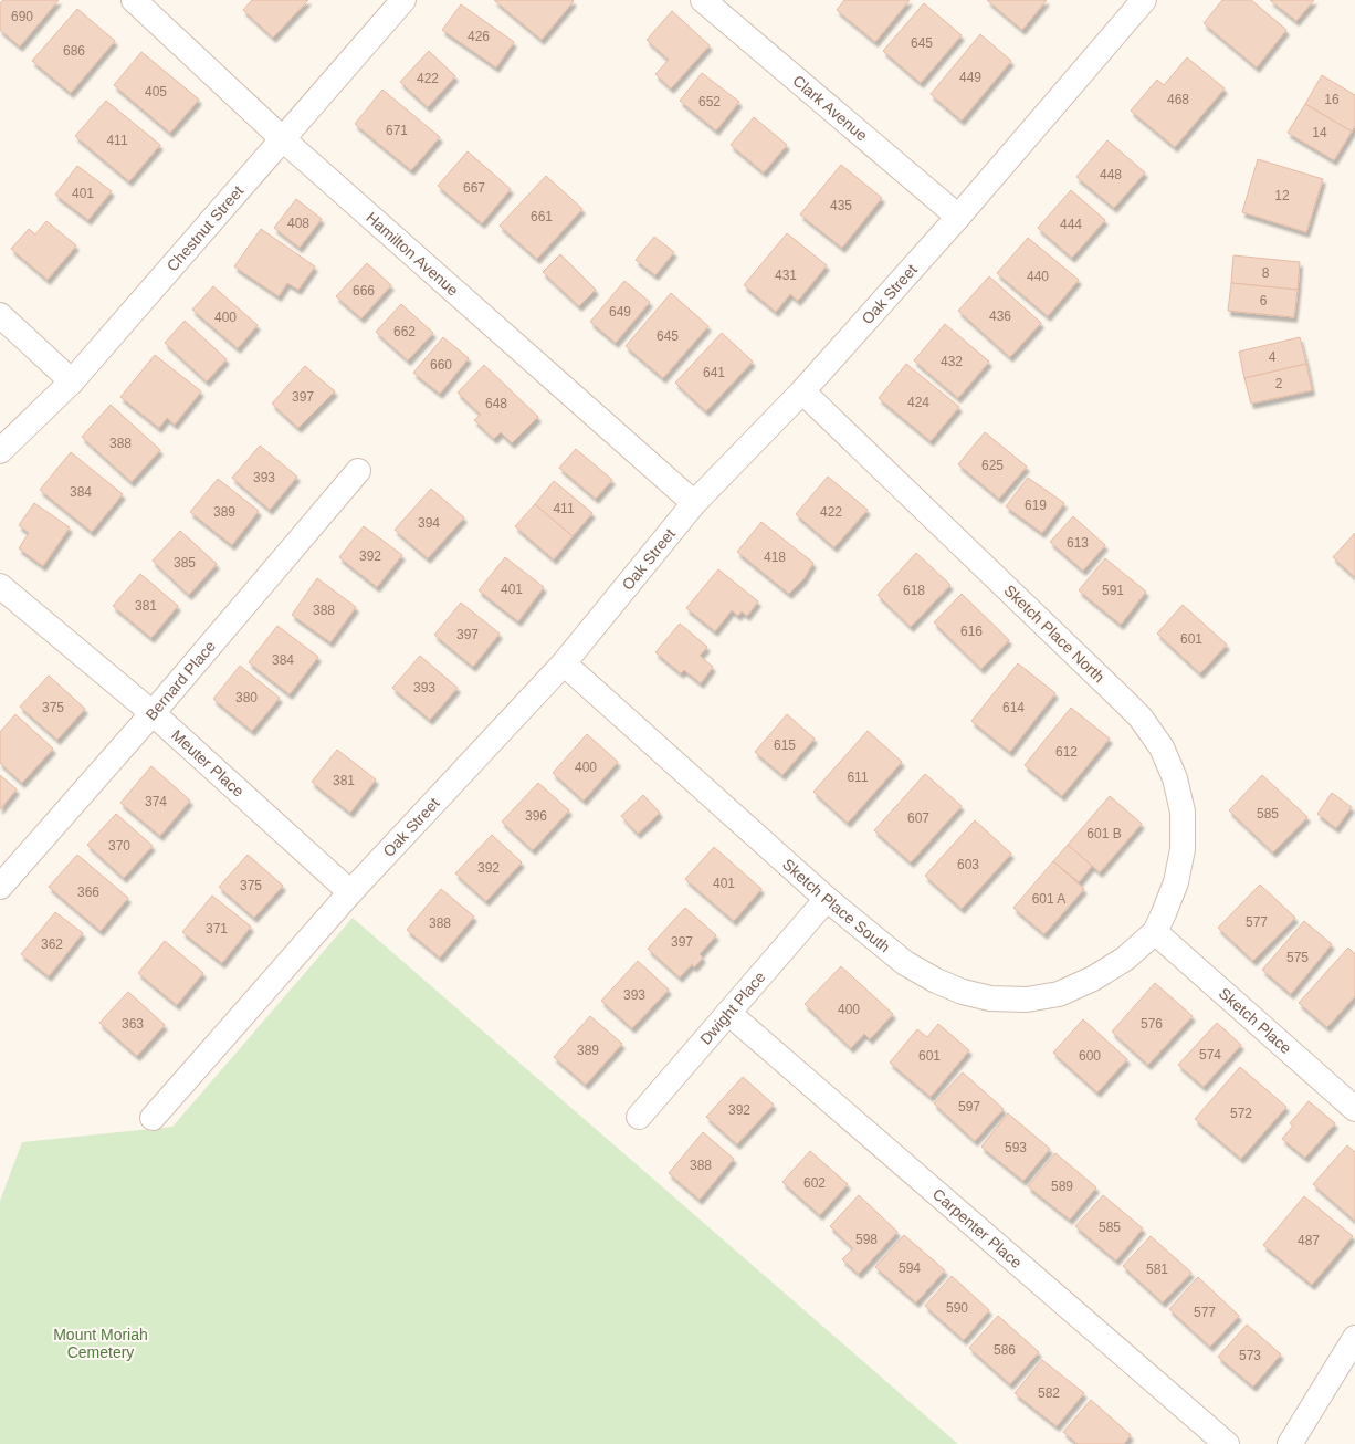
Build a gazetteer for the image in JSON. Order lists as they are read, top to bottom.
{
  "streets": {
    "street": [
      "Clark Avenue",
      "Chestnut Street",
      "Hamilton Avenue",
      "Oak Street",
      "Sketch Place North",
      "Bernard Place",
      "Meuter Place",
      "Sketch Place South",
      "Dwight Place",
      "Sketch Place",
      "Carpenter Place"
    ]
  },
  "crossings": [
    ["Clark Avenue", "Oak Street"],
    ["Chestnut Street", "Hamilton Avenue"],
    ["Hamilton Avenue", "Oak Street"],
    ["Oak Street", "Sketch Place North"],
    ["Oak Street", "Meuter Place"],
    ["Oak Street", "Sketch Place South"],
    ["Sketch Place North", "Sketch Place South"],
    ["Sketch Place North", "Sketch Place"],
    ["Bernard Place", "Meuter Place"],
    ["Sketch Place South", "Dwight Place"],
    ["Sketch Place South", "Sketch Place"],
    ["Dwight Place", "Carpenter Place"]
  ],
  "parks": ["Mount Moriah Cemetery"],
  "house_numbers": [
    "690",
    "426",
    "645",
    "686",
    "449",
    "422",
    "405",
    "468",
    "16",
    "652",
    "671",
    "14",
    "411",
    "448",
    "667",
    "401",
    "12",
    "435",
    "661",
    "408",
    "444",
    "8",
    "431",
    "440",
    "666",
    "6",
    "649",
    "436",
    "400",
    "662",
    "645",
    "4",
    "432",
    "660",
    "641",
    "2",
    "397",
    "424",
    "648",
    "388",
    "625",
    "393",
    "384",
    "619",
    "411",
    "389",
    "422",
    "394",
    "613",
    "392",
    "418",
    "385",
    "401",
    "618",
    "591",
    "381",
    "388",
    "616",
    "397",
    "601",
    "384",
    "393",
    "380",
    "375",
    "614",
    "615",
    "612",
    "400",
    "611",
    "381",
    "374",
    "585",
    "396",
    "607",
    "601 B",
    "370",
    "603",
    "392",
    "401",
    "375",
    "366",
    "601 A",
    "577",
    "388",
    "371",
    "397",
    "362",
    "575",
    "393",
    "400",
    "363",
    "576",
    "389",
    "574",
    "601",
    "600",
    "597",
    "392",
    "572",
    "593",
    "388",
    "602",
    "589",
    "585",
    "598",
    "487",
    "594",
    "581",
    "590",
    "577",
    "586",
    "573",
    "582"
  ]
}
